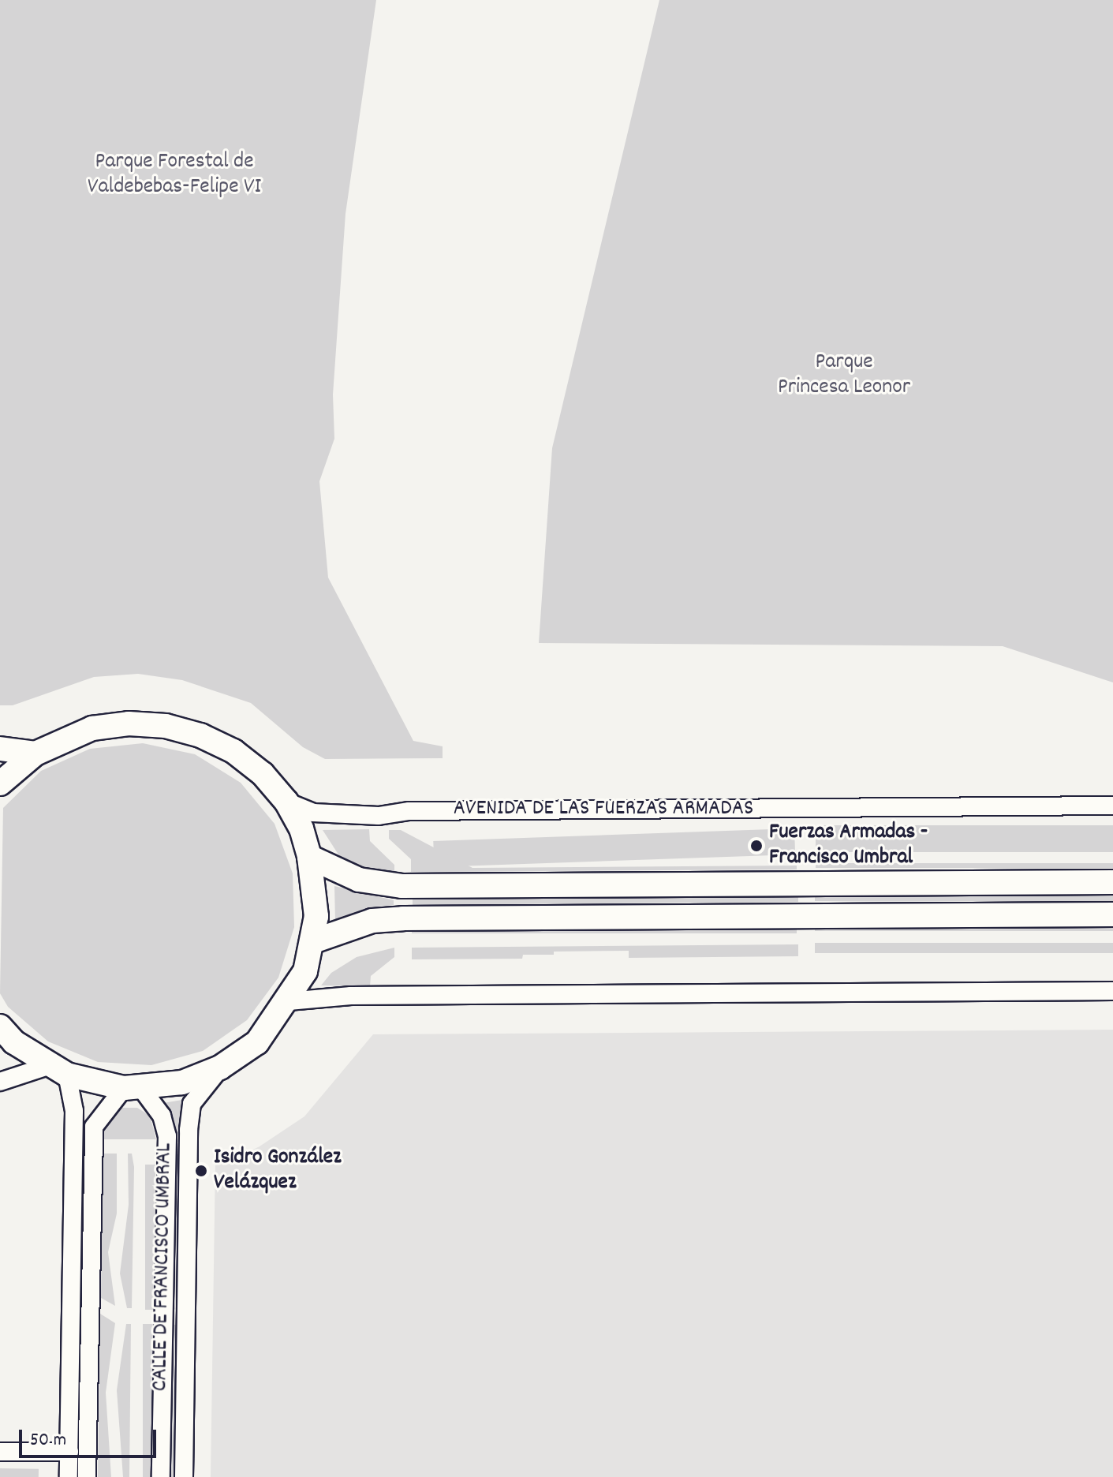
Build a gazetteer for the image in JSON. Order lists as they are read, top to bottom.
{
  "streets": {
    "street": ["AVENIDA DE LAS FUERZAS ARMADAS", "CALLE DE FRANCISCO UMBRAL"]
  },
  "parks": ["Parque Forestal de Valdebebas-Felipe VI", "Parque Princesa Leonor"],
  "places": ["Fuerzas Armadas - Francisco Umbral", "Isidro González Velázquez"],
  "scale_bar": "50 m"
}
